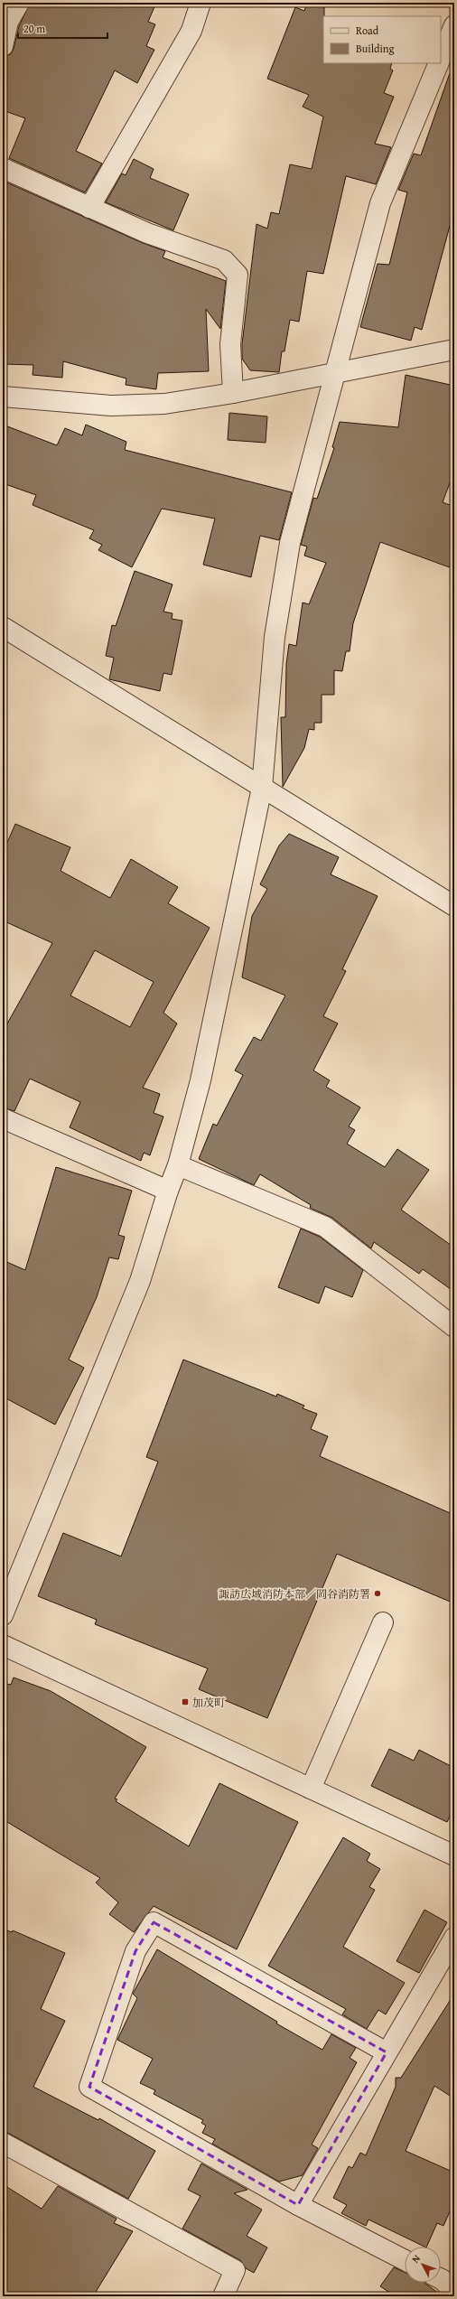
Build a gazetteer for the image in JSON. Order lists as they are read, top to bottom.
{
  "places": {
    "other": ["諏訪広域消防本部／岡谷消防署"],
    "transit": ["加茂町"]
  },
  "legend": ["Road", "Building"],
  "scale_bar": "20 m",
  "north": "top left"
}
